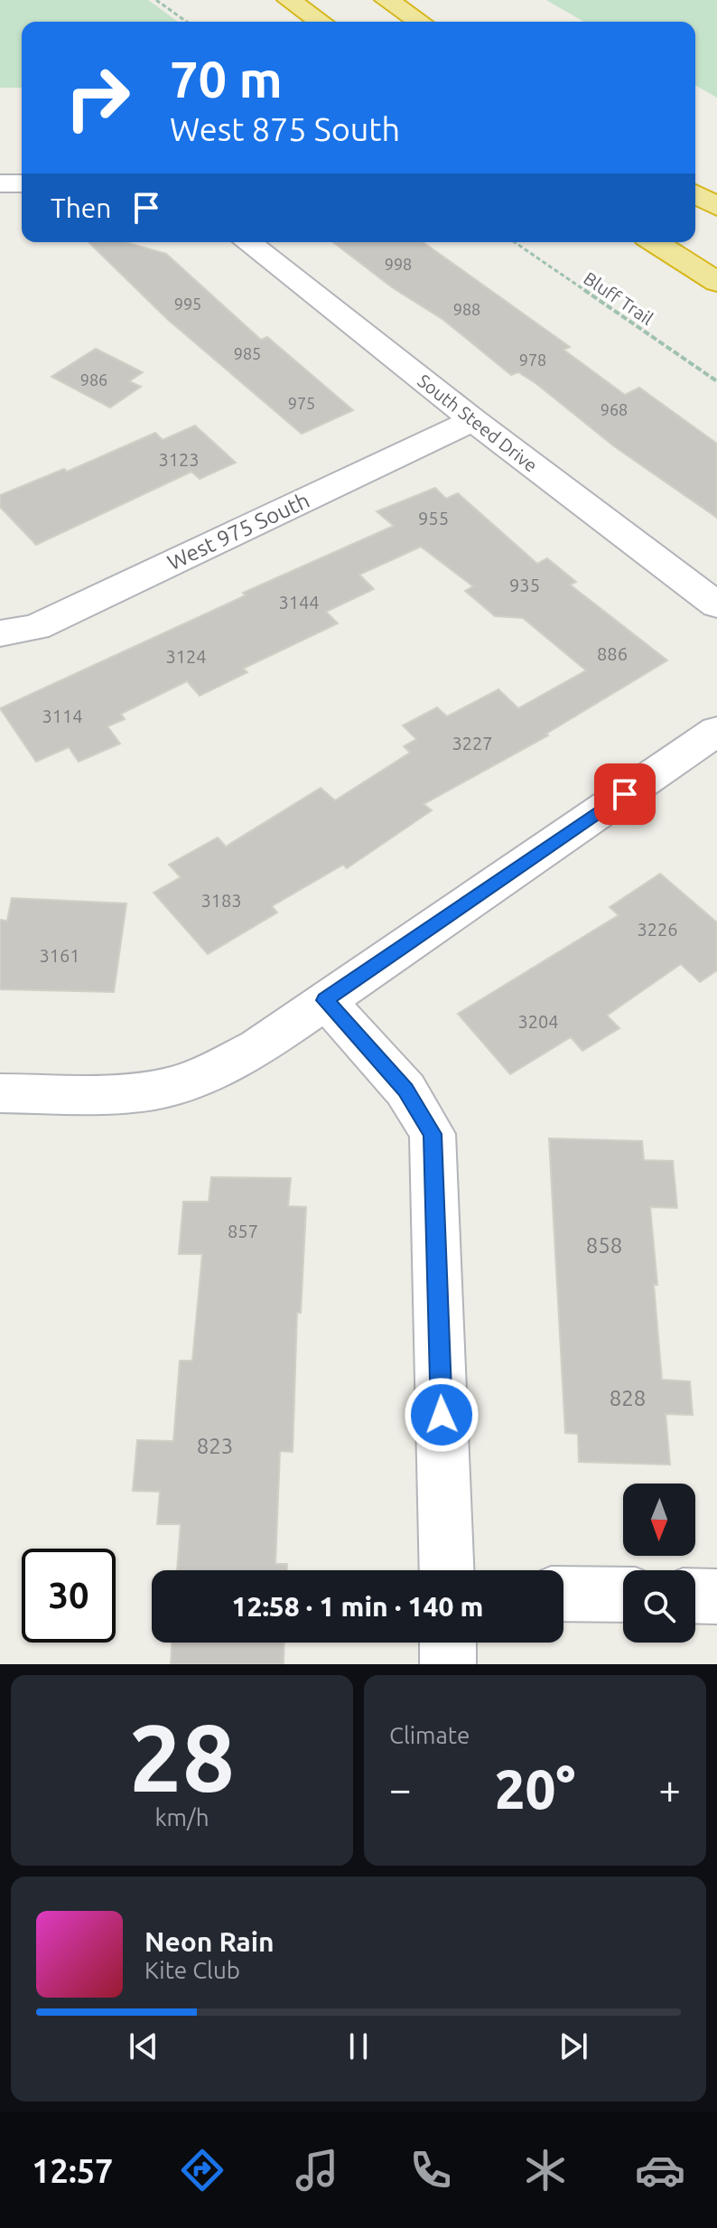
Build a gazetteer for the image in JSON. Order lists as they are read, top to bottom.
{
  "streets": {
    "street": ["South Steed Drive", "West 975 South"],
    "path": ["Bluff Trail"]
  },
  "crossings": [
    ["South Steed Drive", "West 975 South"]
  ],
  "house_numbers": [
    "998",
    "995",
    "988",
    "985",
    "978",
    "986",
    "975",
    "968",
    "3123",
    "955",
    "935",
    "3144",
    "886",
    "3124",
    "3114",
    "3227",
    "3183",
    "3226",
    "3161",
    "3204",
    "857",
    "858",
    "828",
    "823"
  ],
  "north": "bottom",
  "page": {
    "turn": ["70 m", "West 875 South"],
    "then": "Then",
    "limit": "30",
    "trip": "12:58 · 1 min · 140 m",
    "tile": [
      ["28", "km/h"],
      "Climate"
    ],
    "heat": ["−", "20°", "+"],
    "song": ["Neon Rain", "Kite Club"],
    "tabs": "12:57"
  }
}
